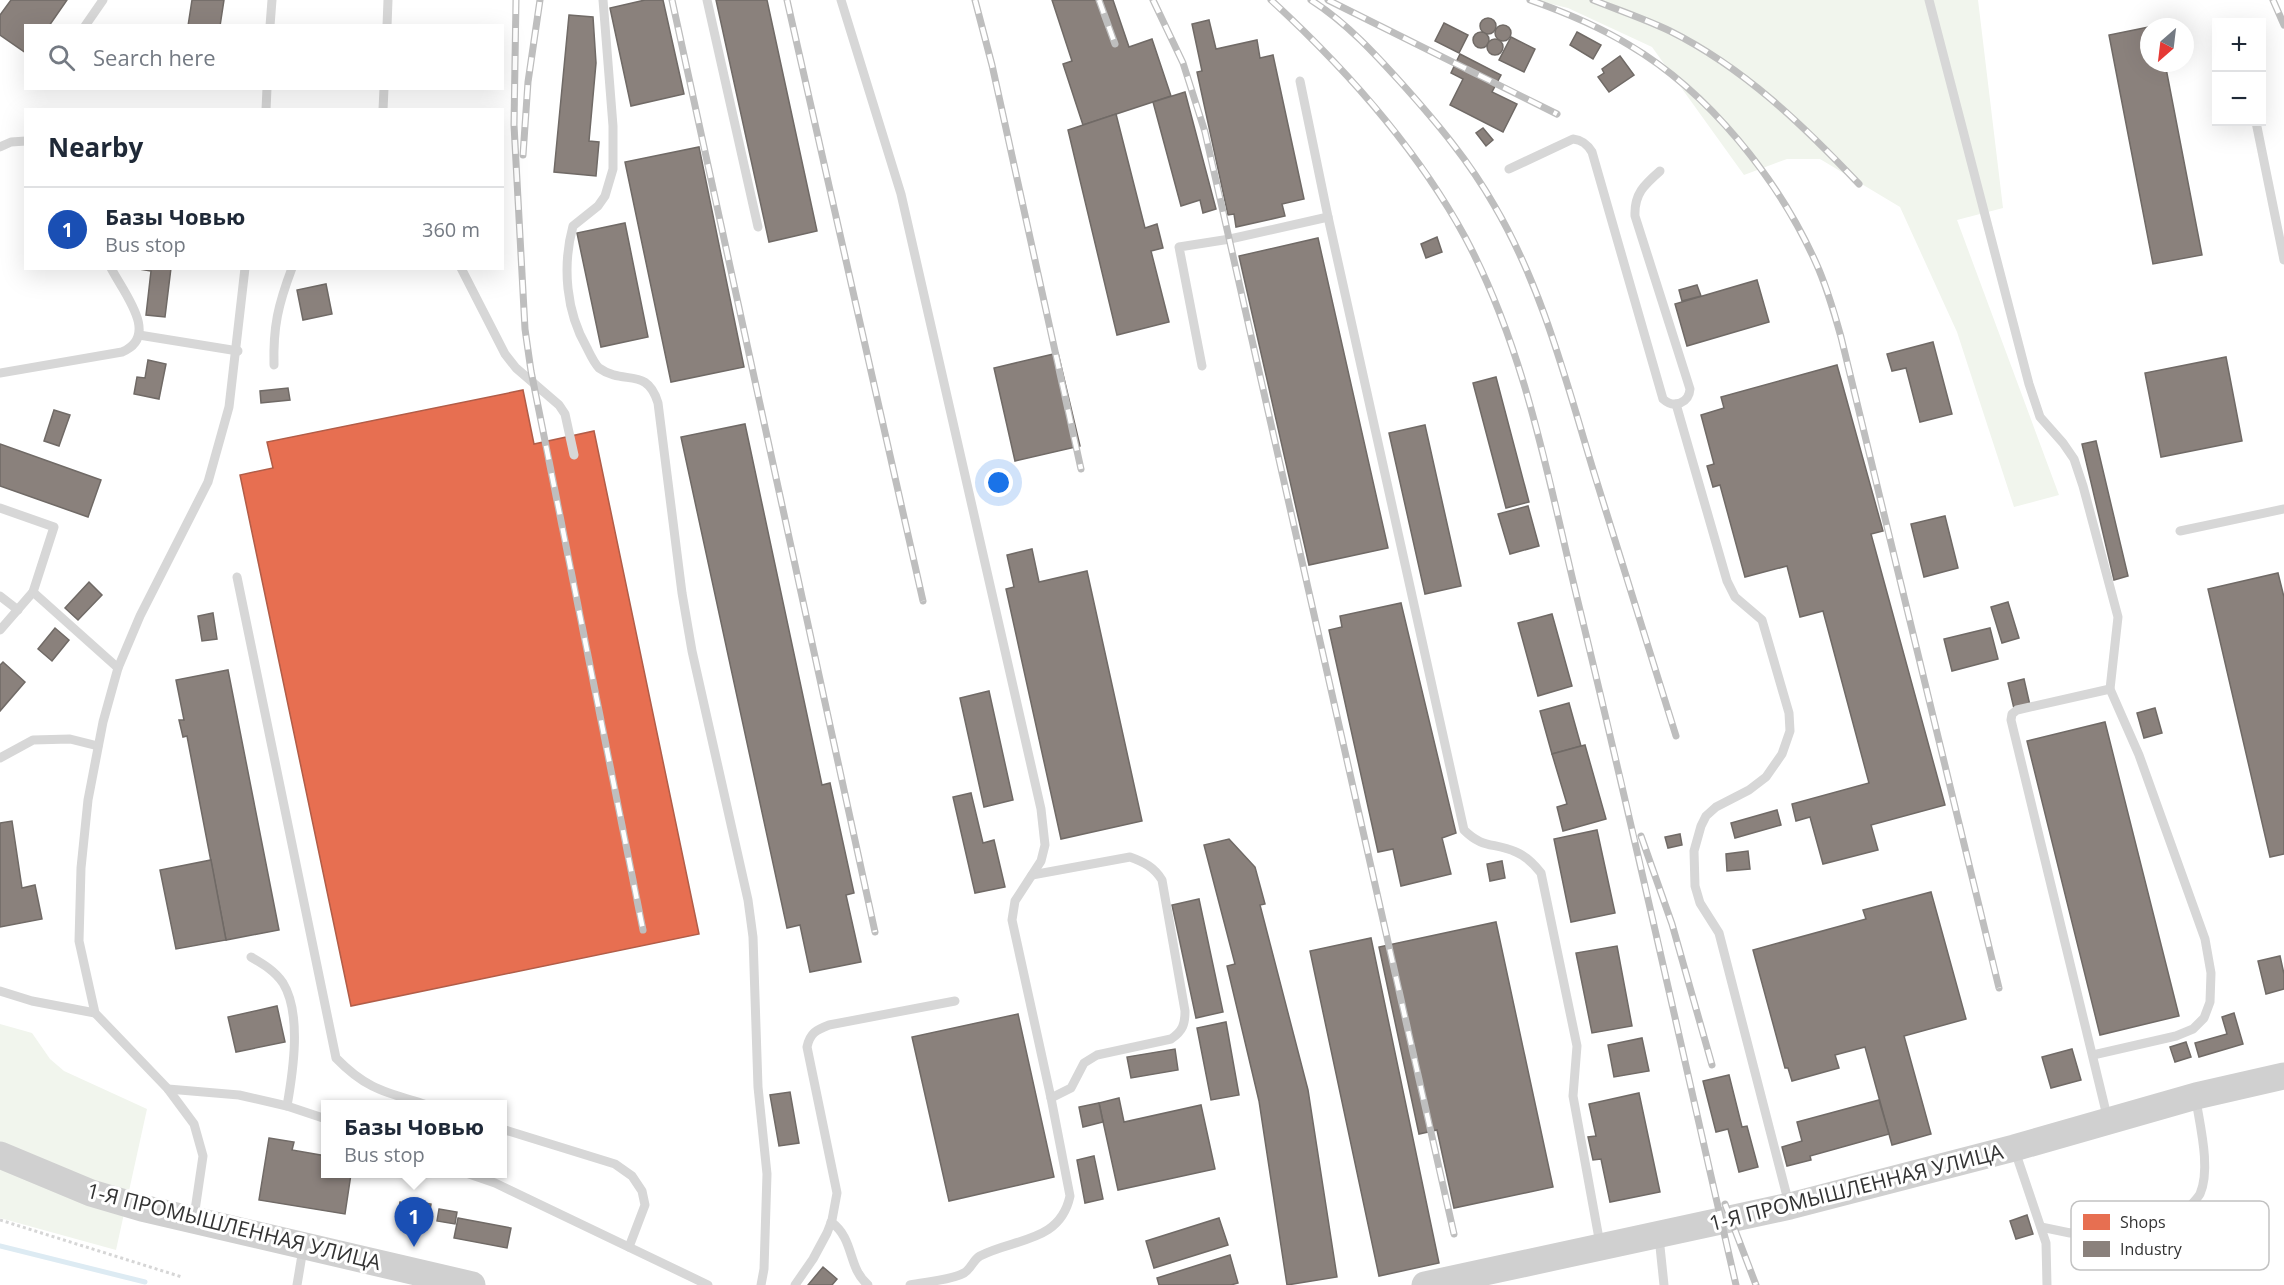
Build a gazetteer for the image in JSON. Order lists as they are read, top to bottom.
{
  "streets": {
    "main road": ["1-Я ПРОМЫШЛЕННАЯ УЛИЦА"]
  },
  "legend": ["Shops", "Industry"],
  "north": "bottom left",
  "page": {
    "map_buttons": ["+", "−"],
    "search": "Search here",
    "heading": "Nearby",
    "list": [
      {
        "mark": "1",
        "name": "Базы Човью",
        "note": "Bus stop",
        "value": "360 m"
      }
    ],
    "popup": ["Базы Човью", "Bus stop"],
    "pins": "1"
  }
}
